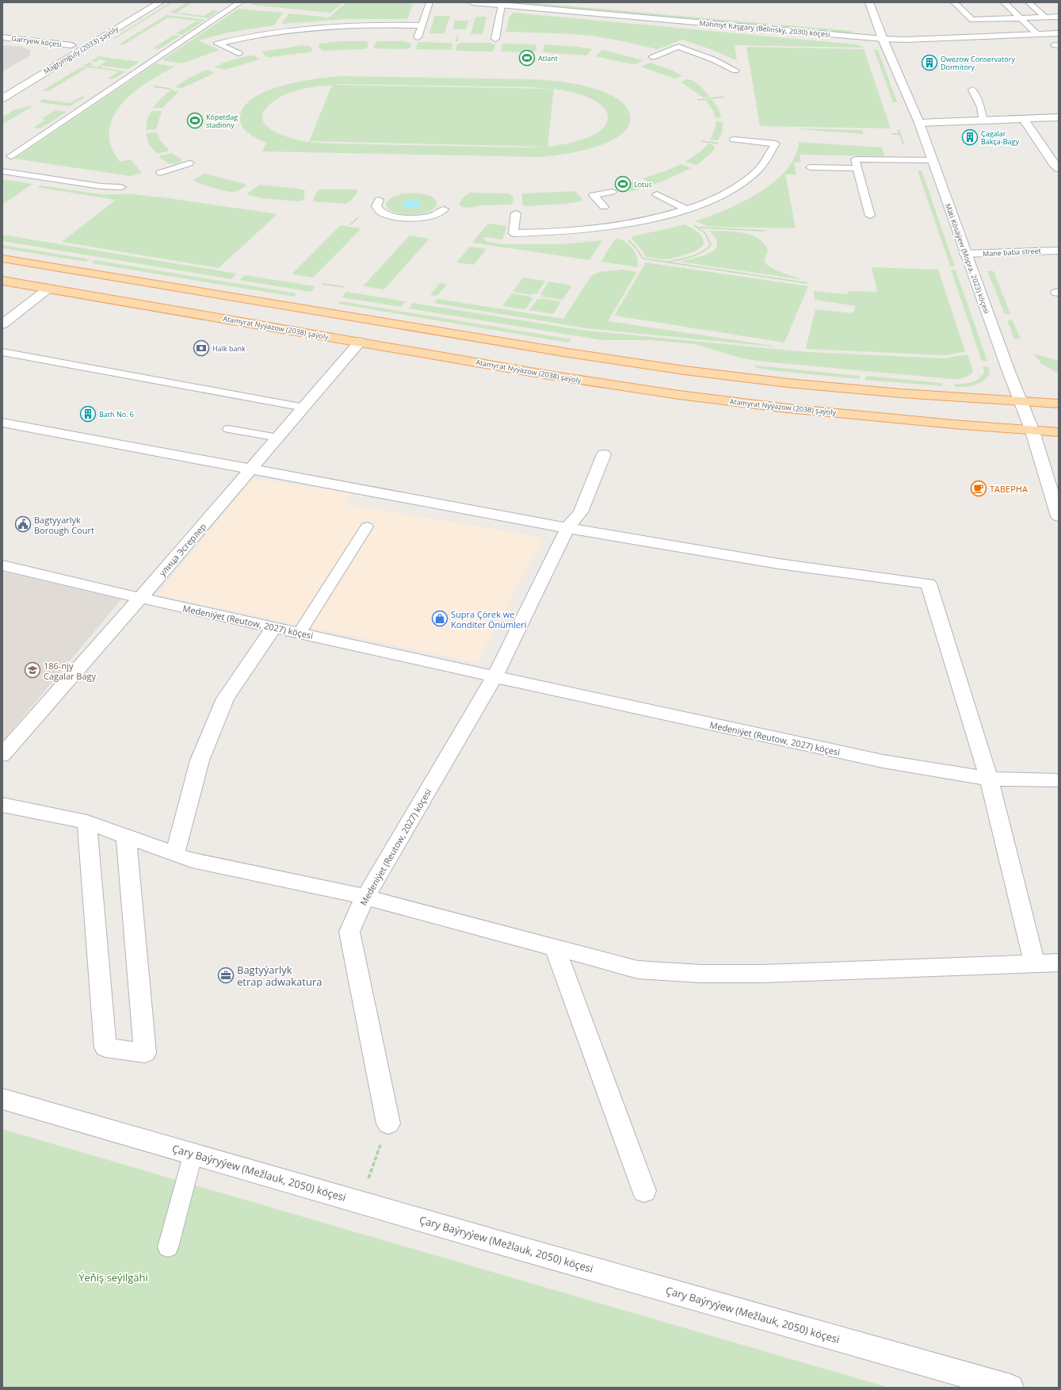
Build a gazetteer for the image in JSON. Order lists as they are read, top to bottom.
{
  "streets": {
    "main road": ["Atamyrat Nyýazow (2038) şaýoly"],
    "street": [
      "Mahmyt Kaşgary (Belinsky, 2030) köçesi",
      "Garrýew köçesi",
      "Magtymguly (2033) şaýoly",
      "Mane baba street",
      "Mäti Kösäýew (Mopra, 2023) köçesi",
      "улица Эсгерлер",
      "Medeniýet (Reutow, 2027) köçesi",
      "Çary Baýryýew (Mežlauk, 2050) köçesi"
    ]
  },
  "crossings": [
    ["Mahmyt Kaşgary (Belinsky, 2030) köçesi", "Mäti Kösäýew (Mopra, 2023) köçesi"],
    ["Garrýew köçesi", "Magtymguly (2033) şaýoly"],
    ["Mane baba street", "Mäti Kösäýew (Mopra, 2023) köçesi"],
    ["Mäti Kösäýew (Mopra, 2023) köçesi", "Atamyrat Nyýazow (2038) şaýoly"],
    ["Atamyrat Nyýazow (2038) şaýoly", "улица Эсгерлер"],
    ["улица Эсгерлер", "Medeniýet (Reutow, 2027) köçesi"]
  ],
  "parks": ["Ýeňiş seýilgähi"],
  "places": {
    "sports": ["Atlant", "Köpetdag stadiony", "Lotus"],
    "building": ["Owezow Conservatory Dormitory", "Çagalar Bakça-Bagy", "Bath No. 6"],
    "bank": ["Halk bank"],
    "cafe": ["ТАВЕРНА"],
    "public building": ["Bagtyyarlyk Borough Court"],
    "shop": ["Supra Çörek we Konditer Önümleri"],
    "school or university": ["186-njy Cagalar Bagy"],
    "office": ["Bagtyýarlyk etrap adwakatura"]
  }
}
